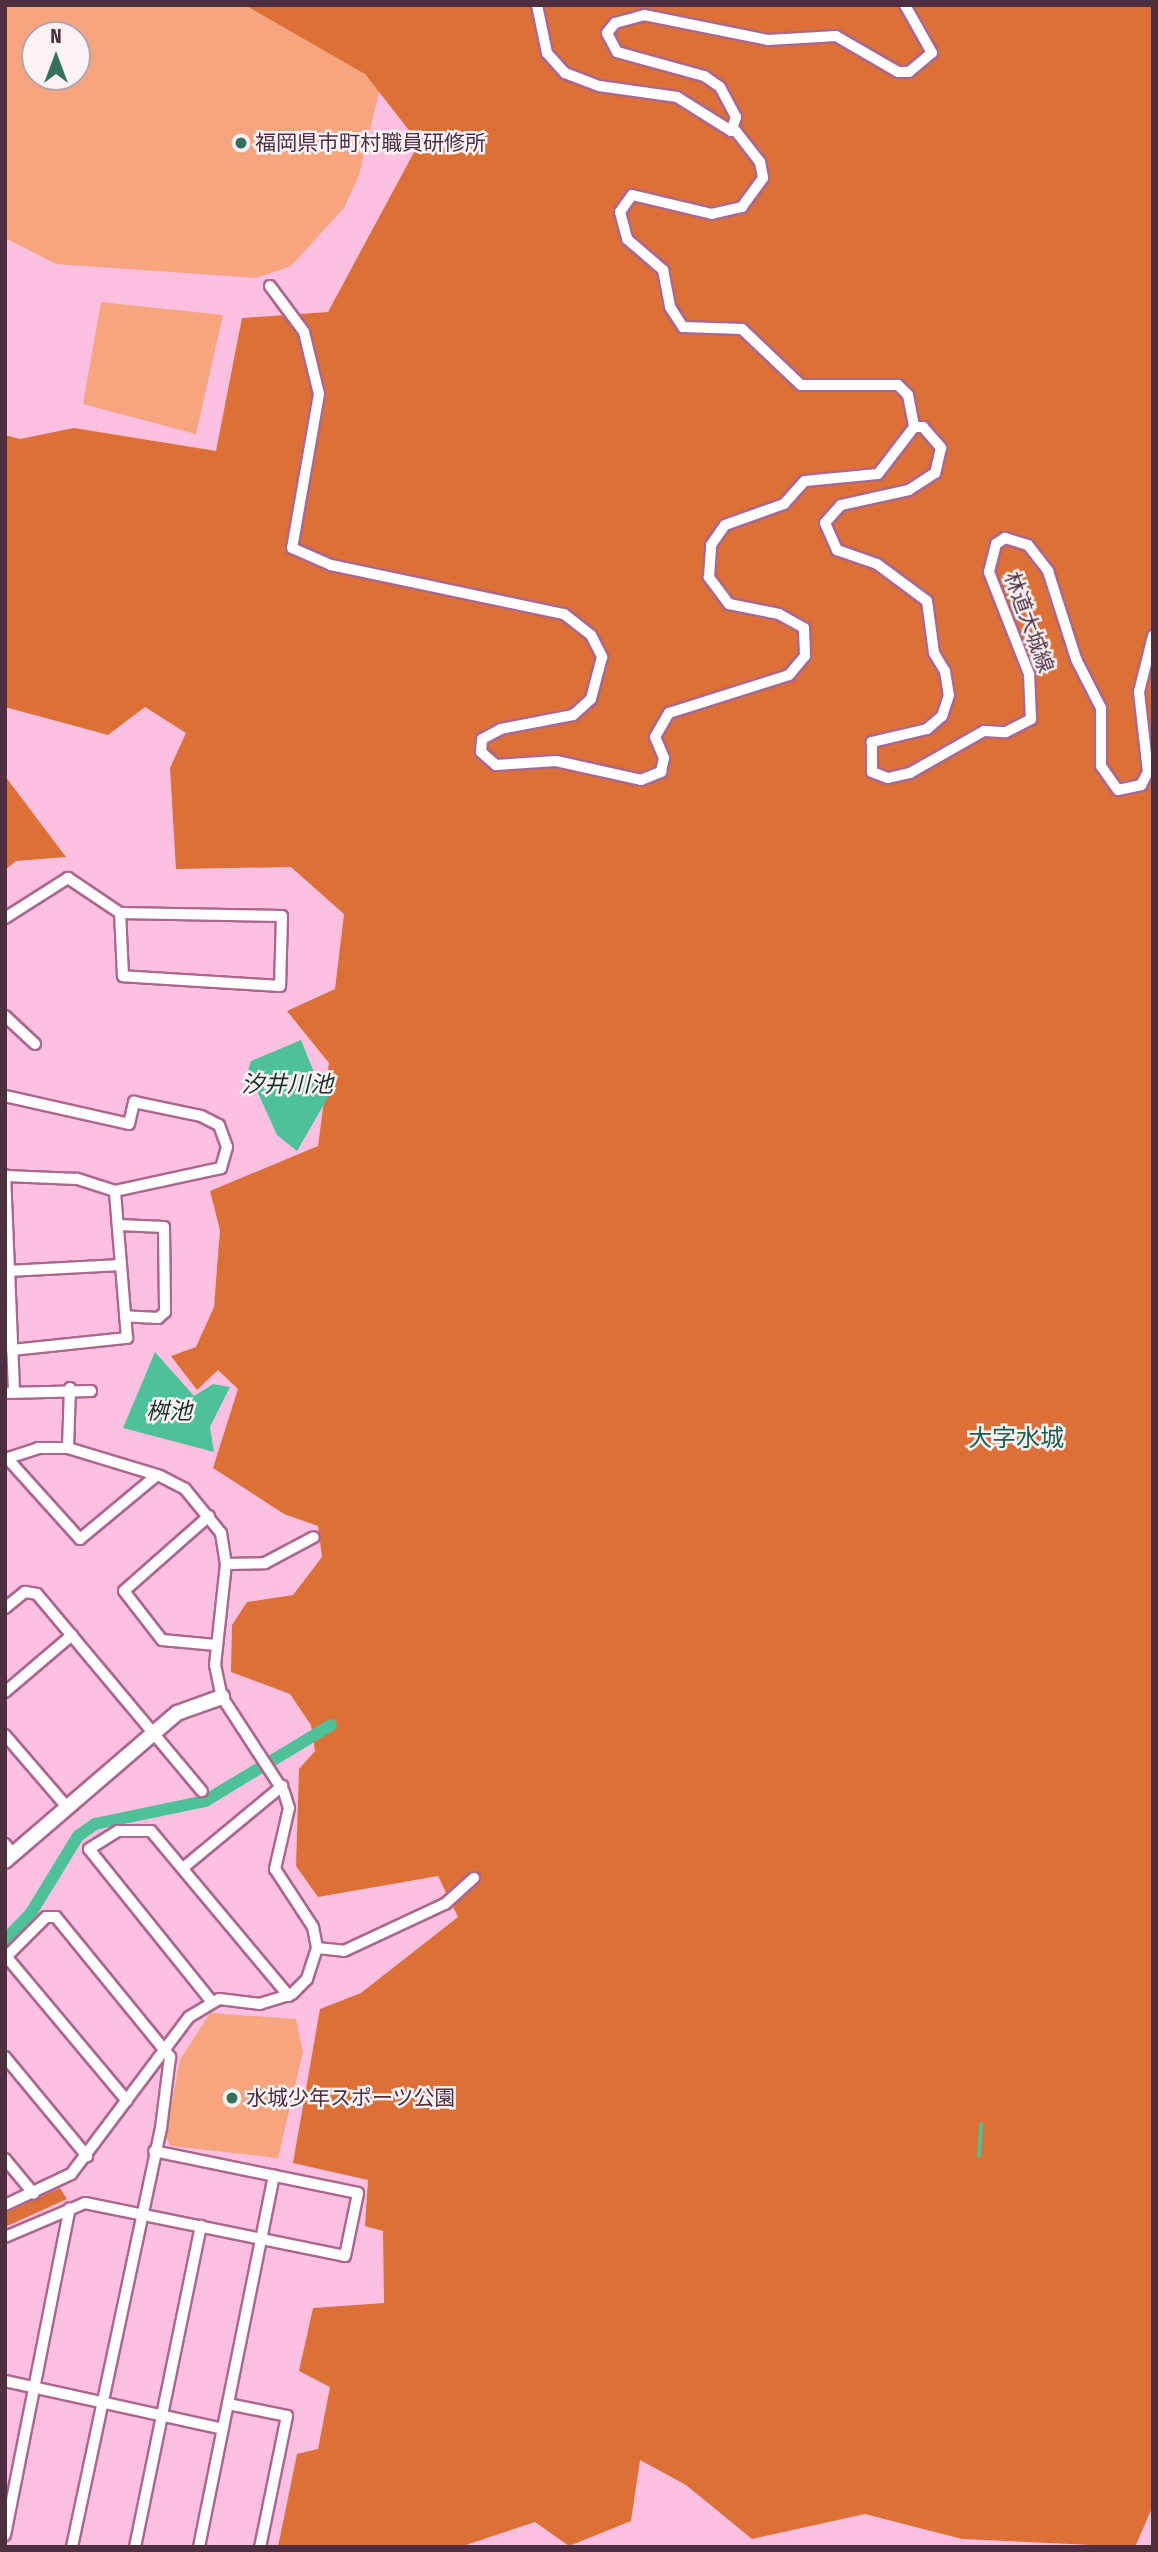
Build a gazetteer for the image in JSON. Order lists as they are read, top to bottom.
{
  "streets": {
    "street": ["林道大城線"]
  },
  "districts": ["大字水城"],
  "water": ["汐井川池", "桝池"],
  "places": ["福岡県市町村職員研修所", "水城少年スポーツ公園"],
  "north": "top"
}
